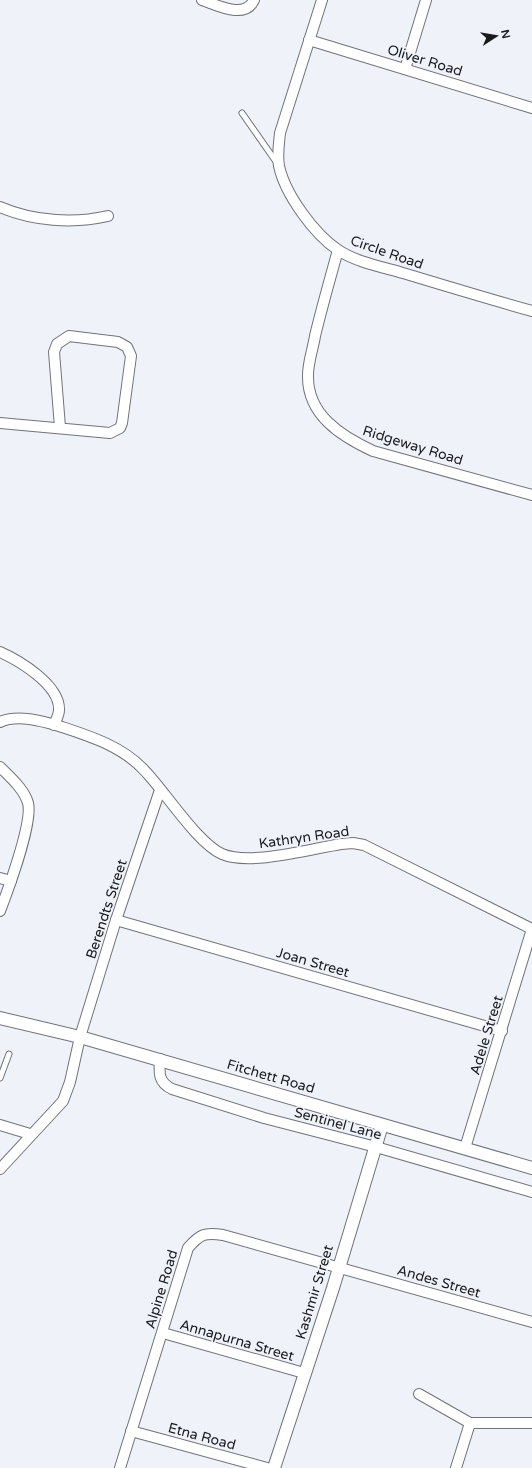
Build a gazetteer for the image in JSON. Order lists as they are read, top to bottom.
{
  "streets": {
    "street": [
      "Oliver Road",
      "Circle Road",
      "Ridgeway Road",
      "Kathryn Road",
      "Berendts Street",
      "Joan Street",
      "Adele Street",
      "Fitchett Road",
      "Sentinel Lane",
      "Andes Street",
      "Alpine Road",
      "Kashmir Street",
      "Annapurna Street",
      "Etna Road"
    ]
  },
  "crossings": [
    ["Oliver Road", "Circle Road"],
    ["Circle Road", "Ridgeway Road"],
    ["Kathryn Road", "Berendts Street"],
    ["Kathryn Road", "Adele Street"],
    ["Berendts Street", "Joan Street"],
    ["Berendts Street", "Fitchett Road"],
    ["Joan Street", "Adele Street"],
    ["Adele Street", "Fitchett Road"],
    ["Fitchett Road", "Sentinel Lane"],
    ["Fitchett Road", "Kashmir Street"],
    ["Sentinel Lane", "Kashmir Street"],
    ["Andes Street", "Alpine Road"],
    ["Andes Street", "Kashmir Street"],
    ["Alpine Road", "Kashmir Street"],
    ["Alpine Road", "Annapurna Street"],
    ["Alpine Road", "Etna Road"],
    ["Kashmir Street", "Annapurna Street"]
  ],
  "north": "right"
}
